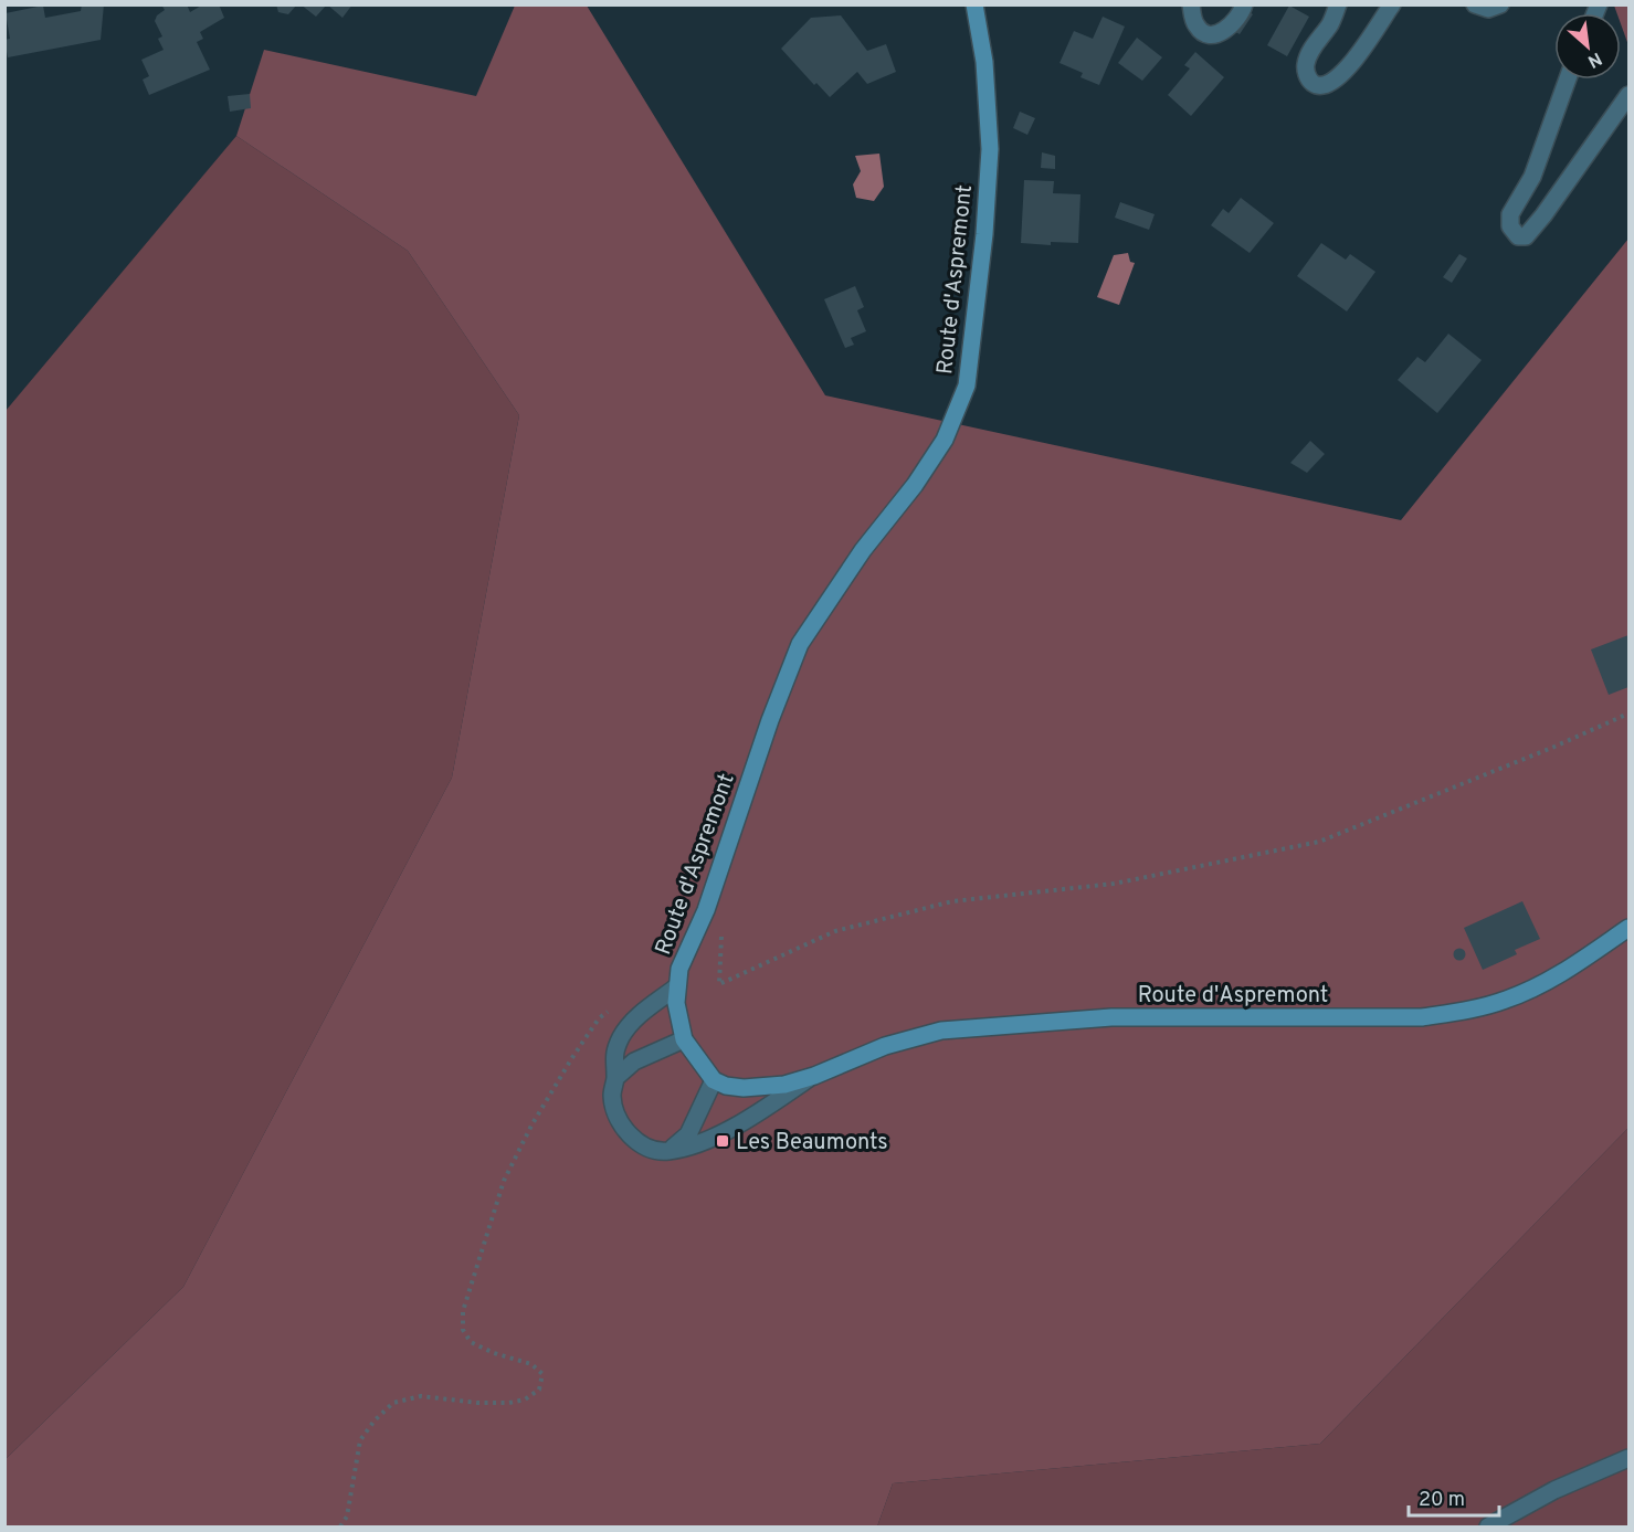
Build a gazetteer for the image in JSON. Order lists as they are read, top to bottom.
{
  "streets": {
    "street": ["Route d'Aspremont"]
  },
  "places": {
    "transit": ["Les Beaumonts"]
  },
  "scale_bar": "20 m",
  "north": "bottom right"
}
